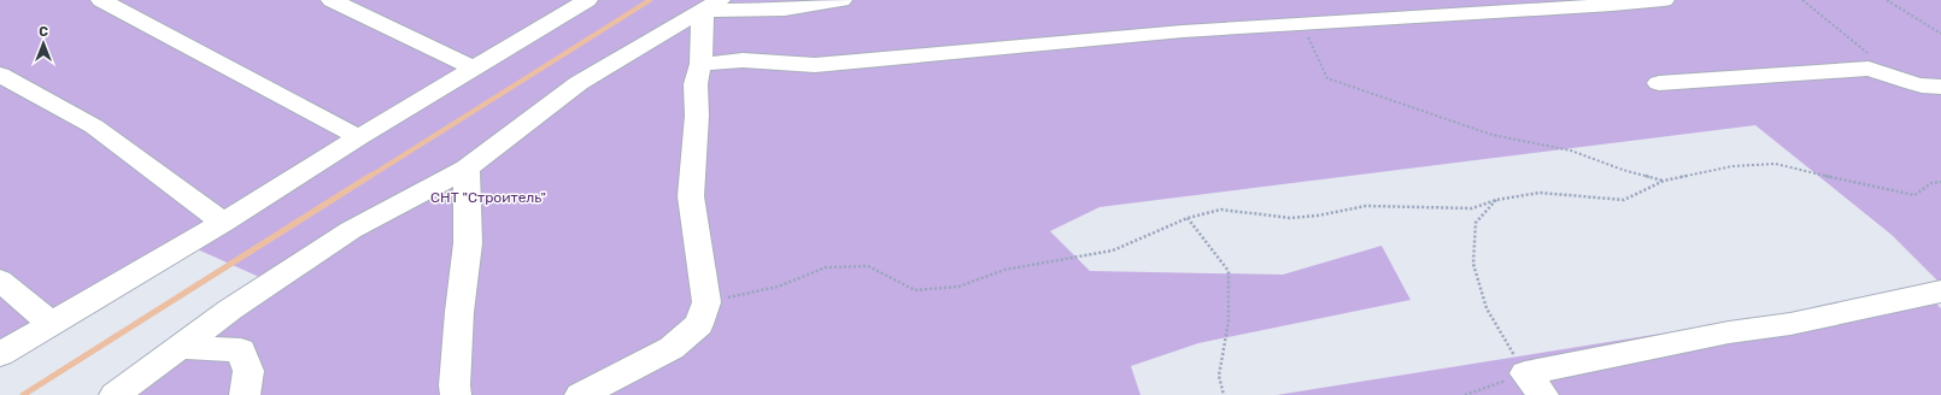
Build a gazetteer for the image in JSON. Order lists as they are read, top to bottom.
{
  "parks": ["СНТ \"Строитель\""],
  "north": "top"
}
